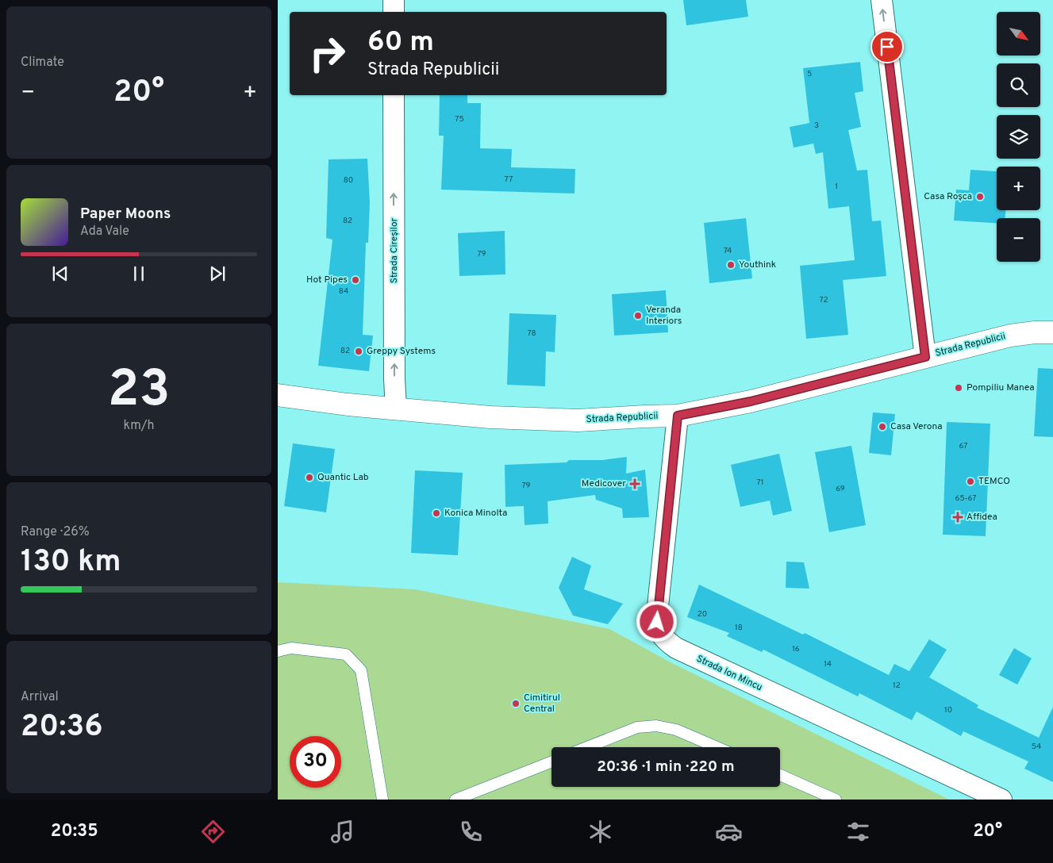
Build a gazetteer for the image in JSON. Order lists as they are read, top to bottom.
{
  "streets": {
    "street": ["Strada Cireșilor", "Strada Republicii", "Strada Ion Mincu"]
  },
  "crossings": [
    ["Strada Cireșilor", "Strada Republicii"],
    ["Strada Republicii", "Strada Ion Mincu"]
  ],
  "one_way": ["Strada Cireșilor"],
  "places": {
    "other": [
      "Casa Roșca",
      "Youthink",
      "Hot Pipes",
      "Veranda Interiors",
      "Greppy Systems",
      "Pompiliu Manea",
      "Casa Verona",
      "Quantic Lab",
      "TEMCO",
      "Konica Minolta",
      "Cimitirul Central"
    ],
    "health": ["Medicover", "Affidea"]
  },
  "house_numbers": [
    "5",
    "75",
    "3",
    "77",
    "80",
    "1",
    "82",
    "74",
    "79",
    "84",
    "72",
    "78",
    "82",
    "67",
    "71",
    "79",
    "69",
    "65-67",
    "20",
    "18",
    "16",
    "14",
    "12",
    "10",
    "54"
  ],
  "north": "bottom right",
  "page": {
    "tile": [
      "Climate",
      ["23", "km/h"],
      ["Range · 26%", "130 km"],
      ["Arrival", "20:36"]
    ],
    "map_buttons": ["+", "−"],
    "turn": ["60 m", "Strada Republicii"],
    "heat": ["−", "20°", "+"],
    "song": ["Paper Moons", "Ada Vale"],
    "limit": "30",
    "trip": "20:36 · 1 min · 220 m",
    "tabs": ["20:35", "20°"]
  }
}
